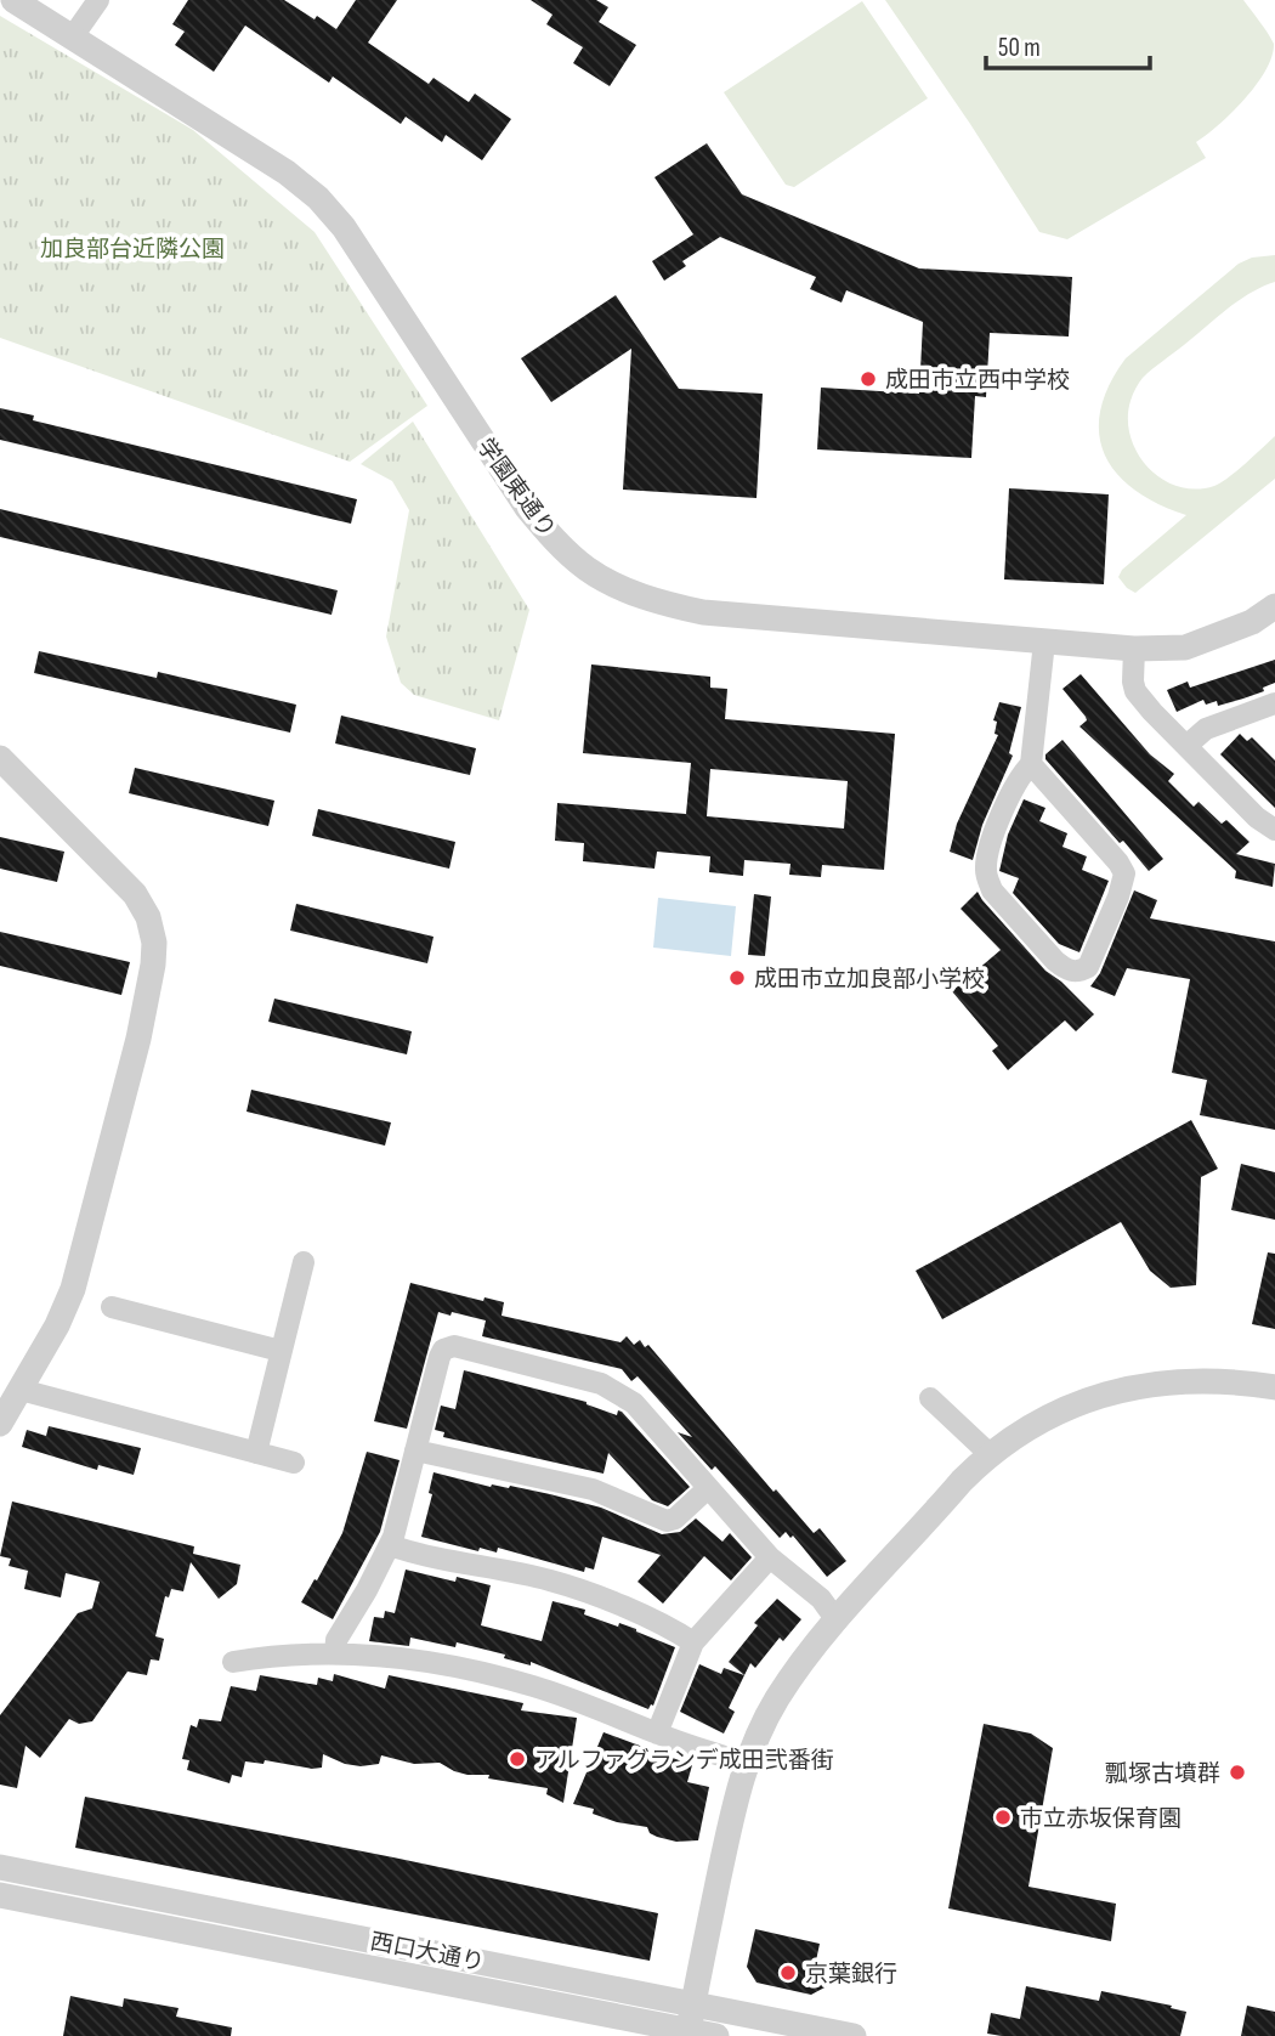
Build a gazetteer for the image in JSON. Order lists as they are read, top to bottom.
{
  "streets": {
    "street": ["学園東通り", "西口大通り"]
  },
  "parks": ["加良部台近隣公園"],
  "places": [
    "成田市立西中学校",
    "成田市立加良部小学校",
    "アルファグランデ成田弐番街",
    "瓢塚古墳群",
    "市立赤坂保育園",
    "京葉銀行"
  ],
  "scale_bar": "50 m"
}
